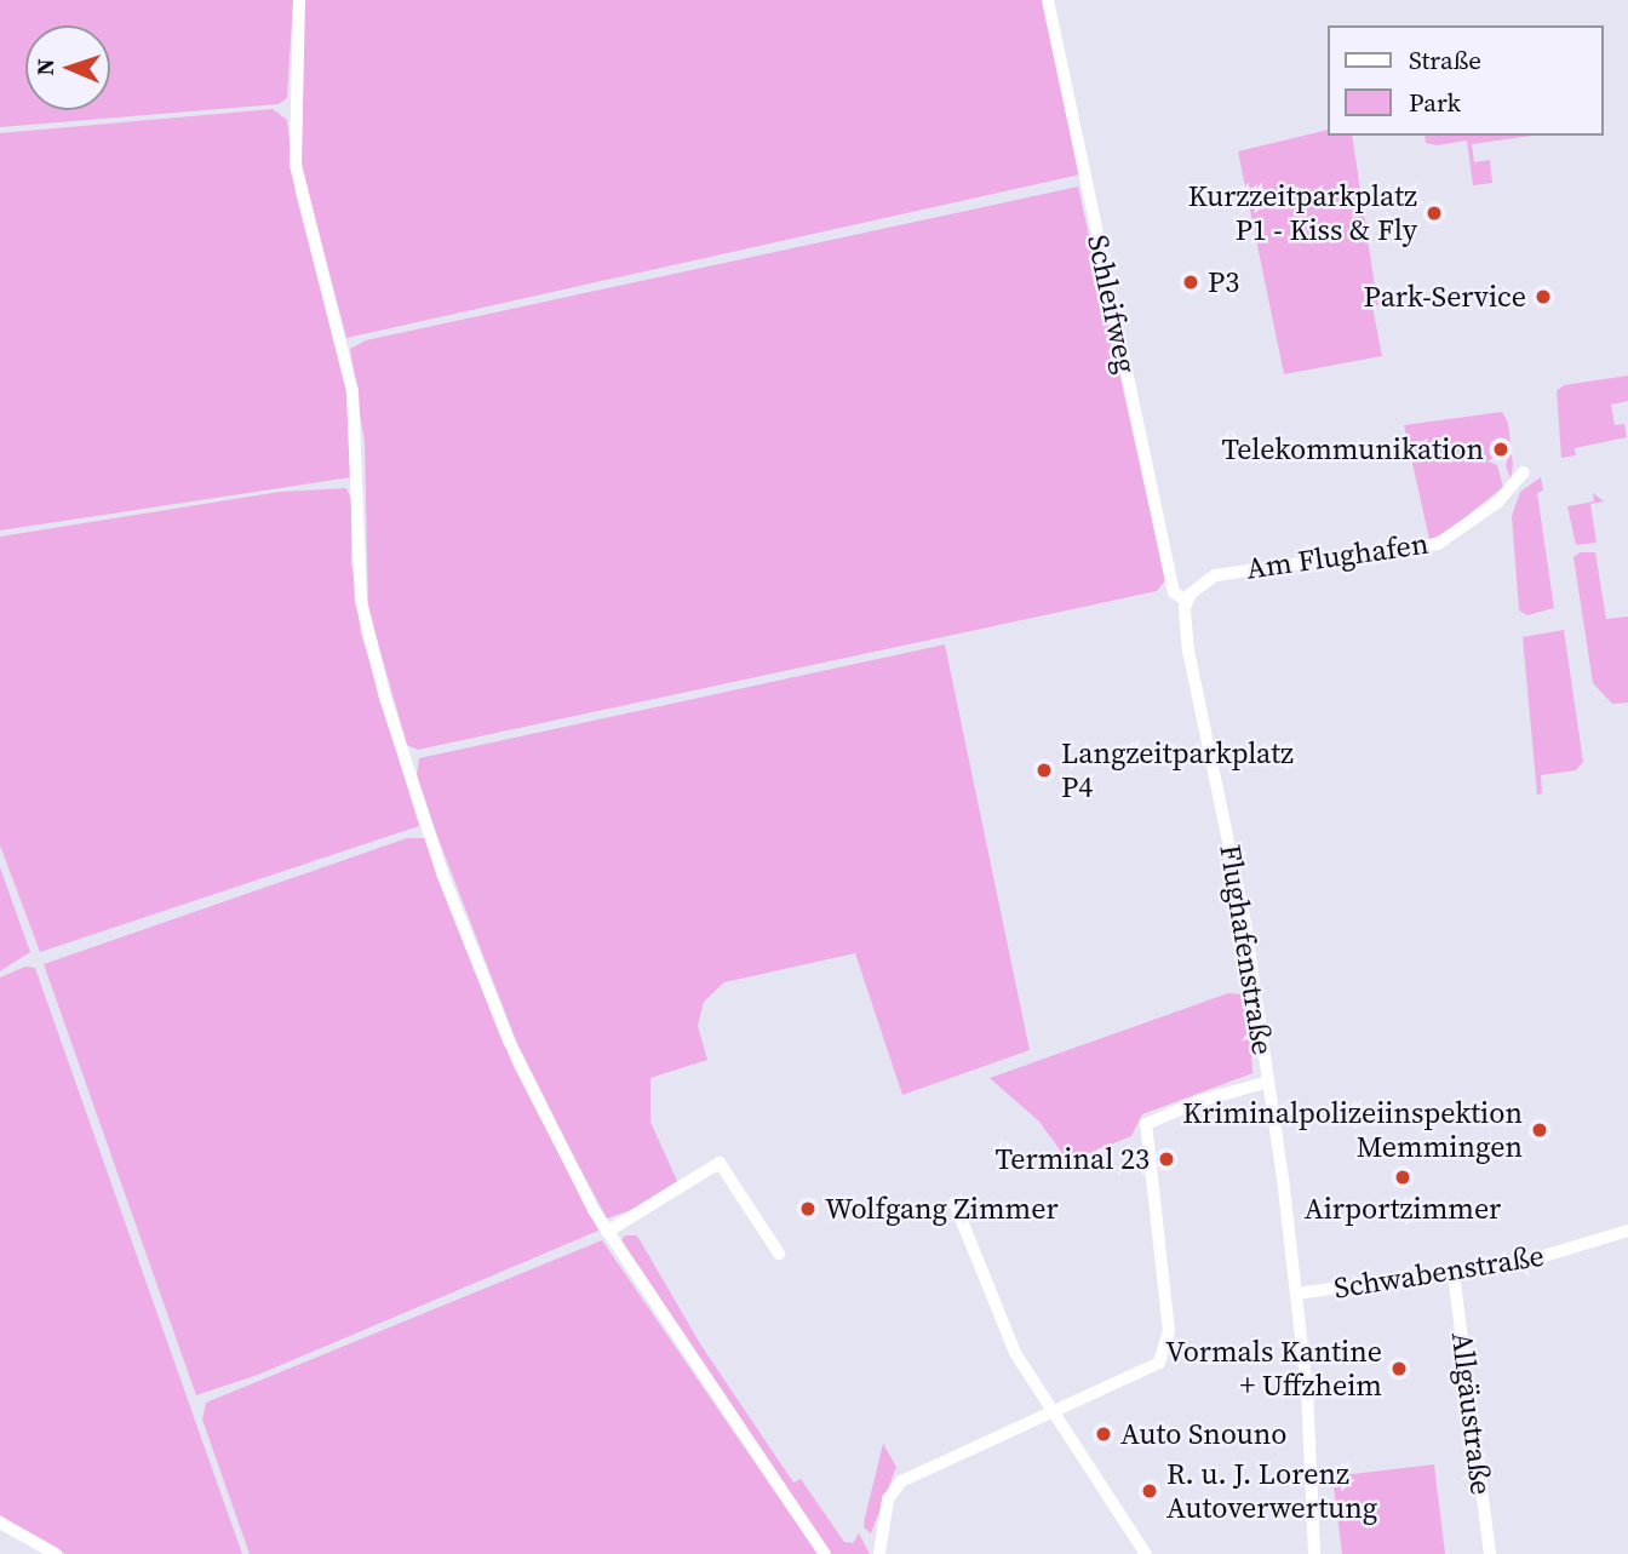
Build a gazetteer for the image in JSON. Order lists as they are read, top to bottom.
{
  "streets": {
    "street": [
      "Schleifweg",
      "Am Flughafen",
      "Flughafenstraße",
      "Schwabenstraße",
      "Allgäustraße"
    ]
  },
  "crossings": [
    ["Schleifweg", "Am Flughafen"],
    ["Schleifweg", "Flughafenstraße"],
    ["Am Flughafen", "Flughafenstraße"],
    ["Flughafenstraße", "Schwabenstraße"],
    ["Schwabenstraße", "Allgäustraße"]
  ],
  "places": [
    "Kurzzeitparkplatz P1 - Kiss & Fly",
    "P3",
    "Park-Service",
    "Telekommunikation",
    "Langzeitparkplatz P4",
    "Kriminalpolizeiinspektion Memmingen",
    "Terminal 23",
    "Airportzimmer",
    "Wolfgang Zimmer",
    "Vormals Kantine + Uffzheim",
    "Auto Snouno",
    "R. u. J. Lorenz Autoverwertung"
  ],
  "legend": ["Straße", "Park"],
  "north": "left"
}
